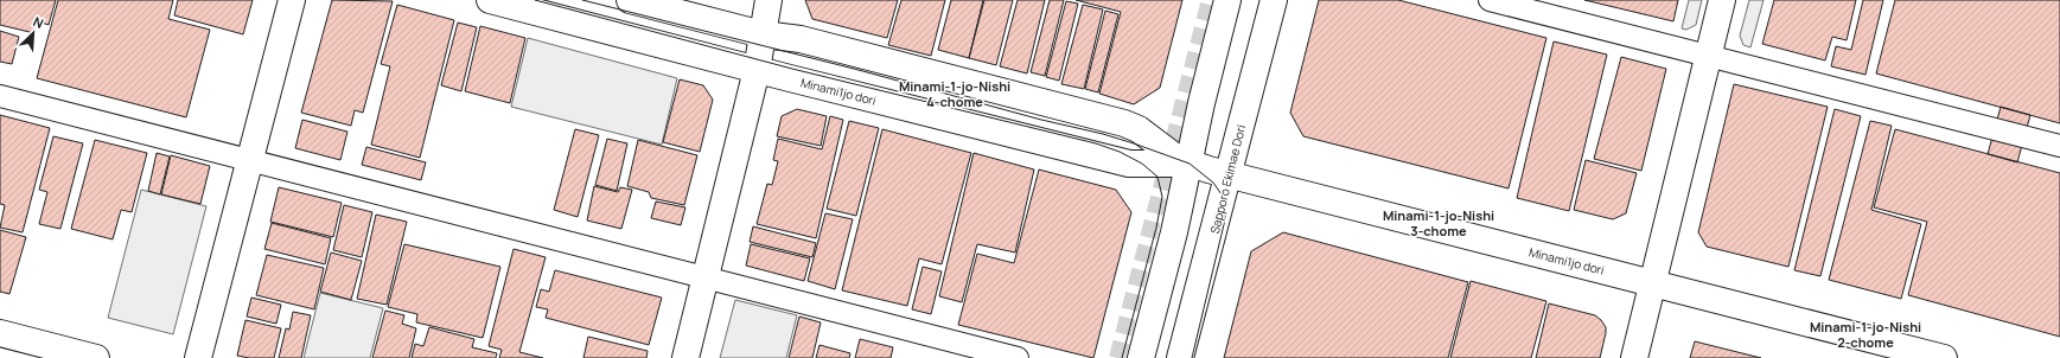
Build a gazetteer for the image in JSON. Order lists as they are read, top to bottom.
{
  "streets": {
    "main road": ["Minami1jo dori", "Sapporo Ekimae Dori"]
  },
  "crossings": [
    ["Minami1jo dori", "Sapporo Ekimae Dori"]
  ],
  "districts": ["Minami-1-jo-Nishi 4-chome", "Minami-1-jo-Nishi 3-chome", "Minami-1-jo-Nishi 2-chome"],
  "north": "top right"
}
